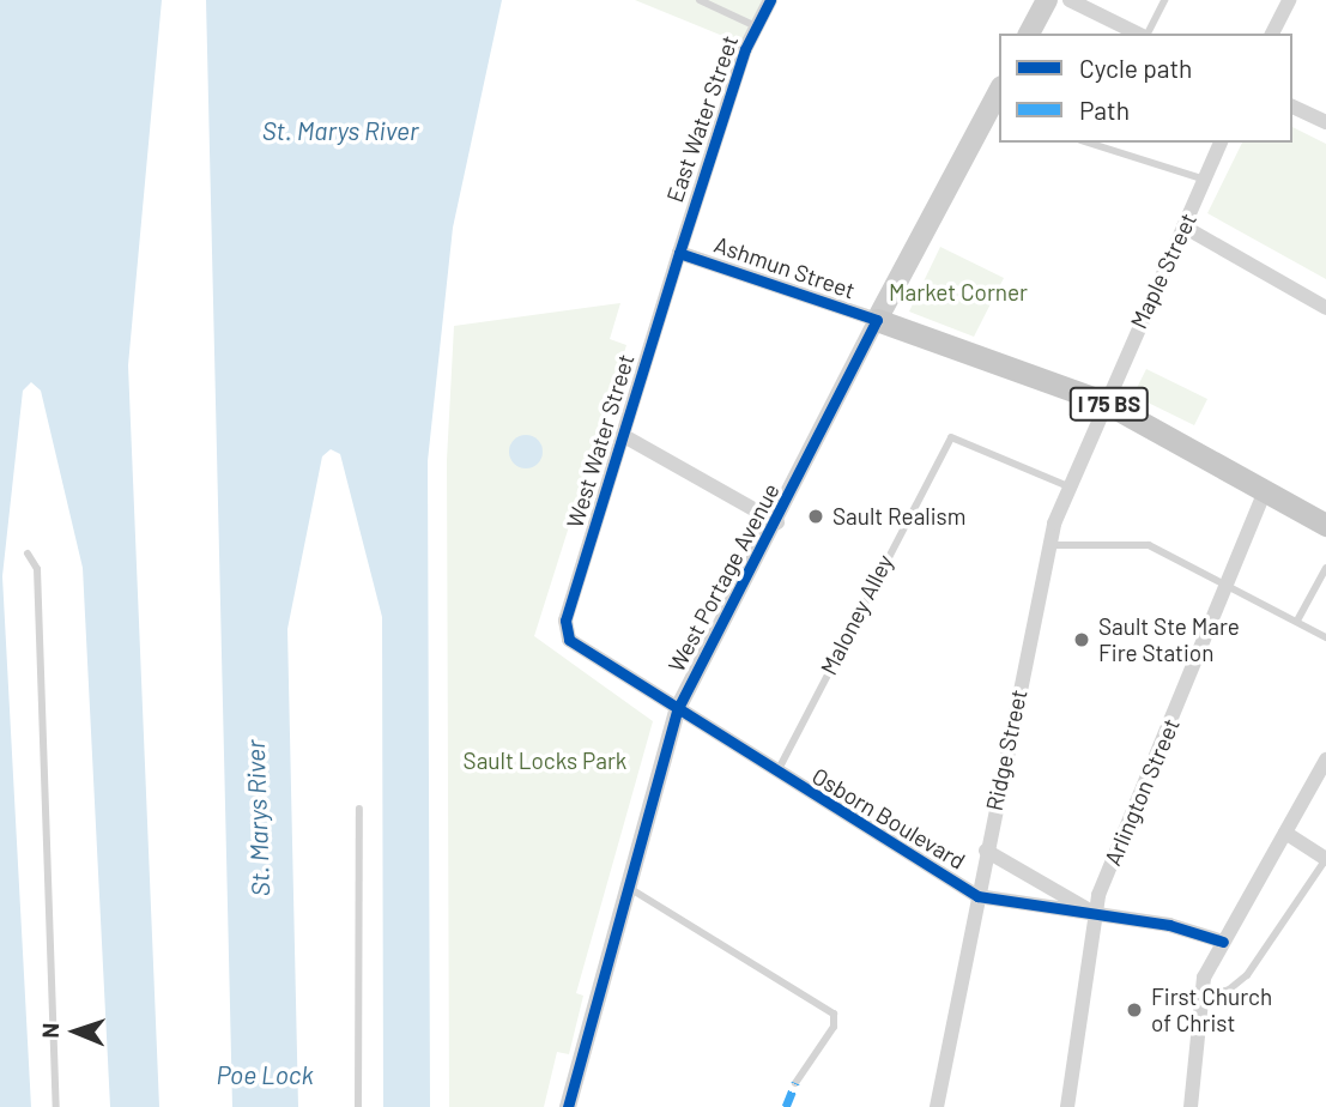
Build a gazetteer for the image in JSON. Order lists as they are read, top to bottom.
{
  "streets": {
    "main road": ["Ashmun Street", "I 75 BS"],
    "street": [
      "East Water Street",
      "Maple Street",
      "West Water Street",
      "West Portage Avenue",
      "Ridge Street",
      "Arlington Street",
      "Osborn Boulevard"
    ],
    "lane": ["Maloney Alley"]
  },
  "crossings": [
    ["East Water Street", "Ashmun Street"],
    ["East Water Street", "West Water Street"],
    ["Ashmun Street", "Maple Street"],
    ["Ashmun Street", "West Water Street"],
    ["Ashmun Street", "West Portage Avenue"],
    ["Ashmun Street", "Ridge Street"],
    ["Ashmun Street", "Arlington Street"],
    ["Maple Street", "Ridge Street"],
    ["West Water Street", "Osborn Boulevard"],
    ["West Portage Avenue", "Osborn Boulevard"],
    ["Maloney Alley", "Ridge Street"],
    ["Maloney Alley", "Osborn Boulevard"],
    ["Ridge Street", "Osborn Boulevard"],
    ["Arlington Street", "Osborn Boulevard"]
  ],
  "water": ["St. Marys River", "Poe Lock"],
  "parks": ["Market Corner", "Sault Locks Park"],
  "places": ["Sault Realism", "Sault Ste Mare Fire Station", "First Church of Christ"],
  "legend": ["Cycle path", "Path"],
  "north": "left"
}
